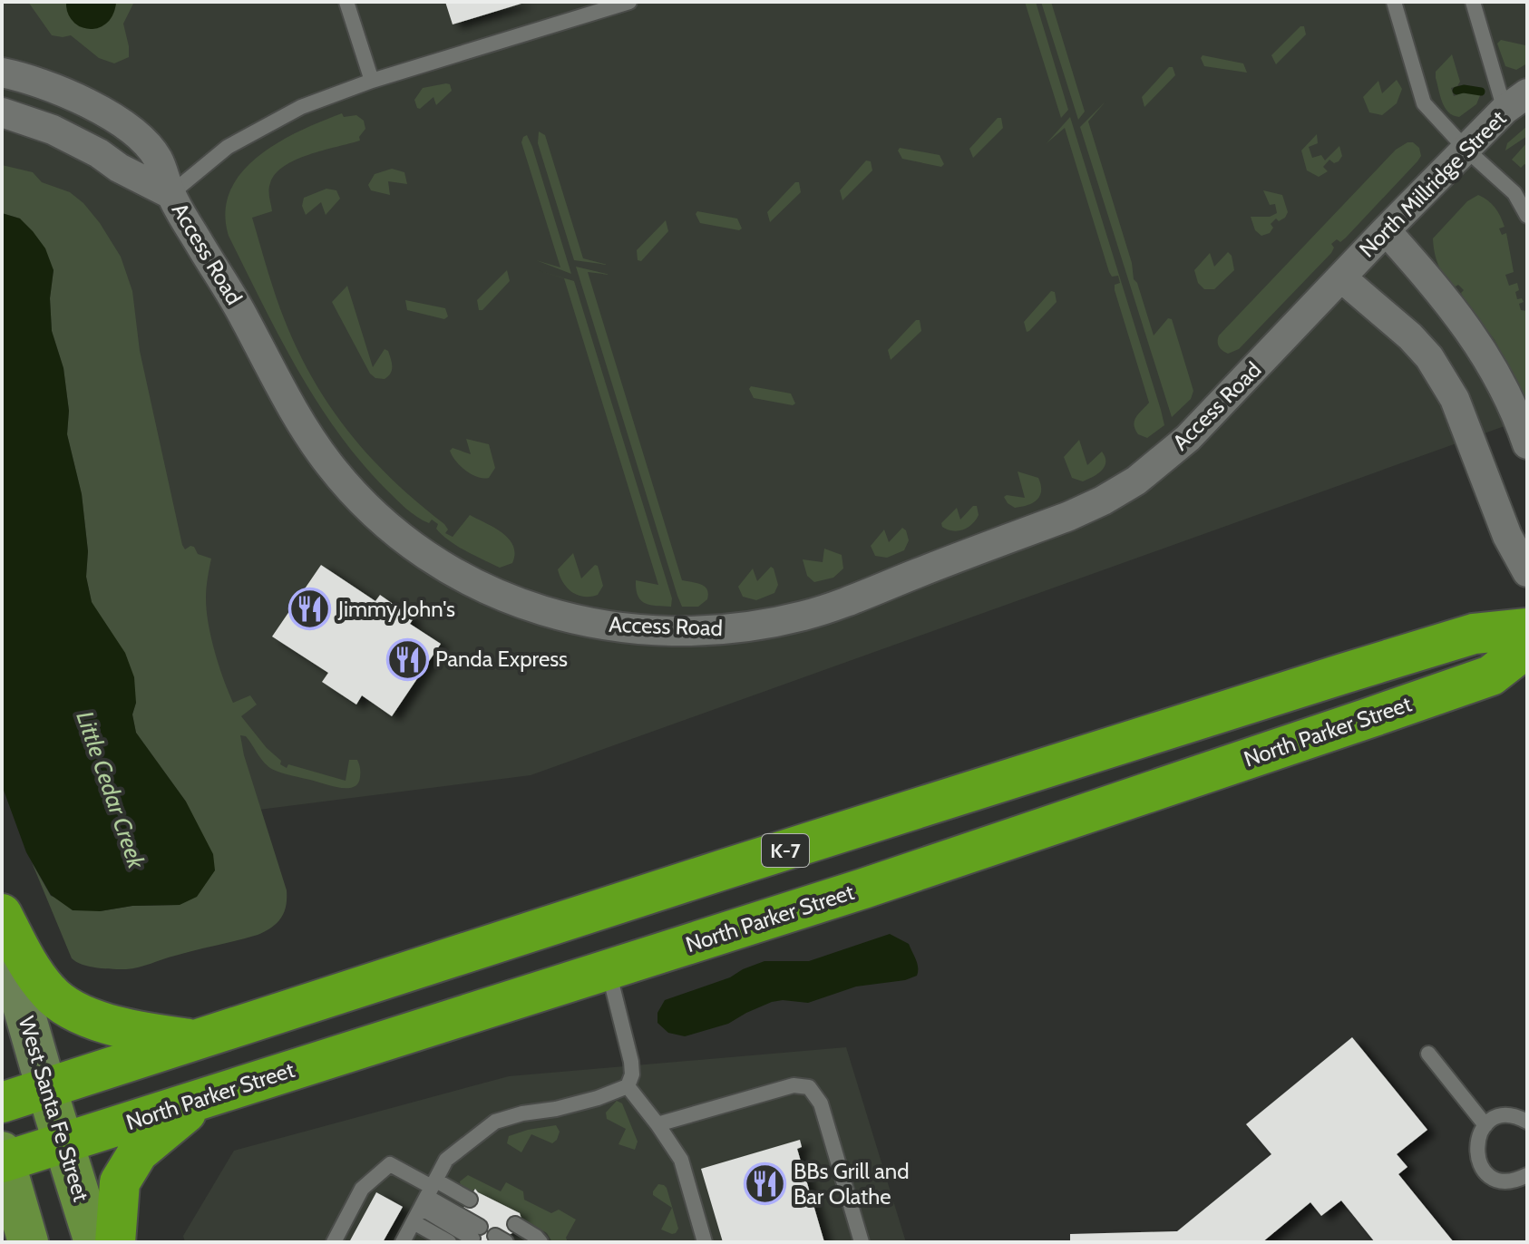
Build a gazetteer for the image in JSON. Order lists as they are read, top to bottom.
{
  "streets": {
    "highway": ["North Parker Street", "K-7"],
    "main road": ["West Santa Fe Street"],
    "street": ["North Millridge Street", "Access Road"]
  },
  "crossings": [
    ["North Millridge Street", "Access Road"],
    ["North Parker Street", "West Santa Fe Street"],
    ["K-7", "West Santa Fe Street"]
  ],
  "water": ["Little Cedar Creek"],
  "places": {
    "restaurant": ["Jimmy John's", "Panda Express", "BBs Grill and Bar Olathe"]
  }
}
